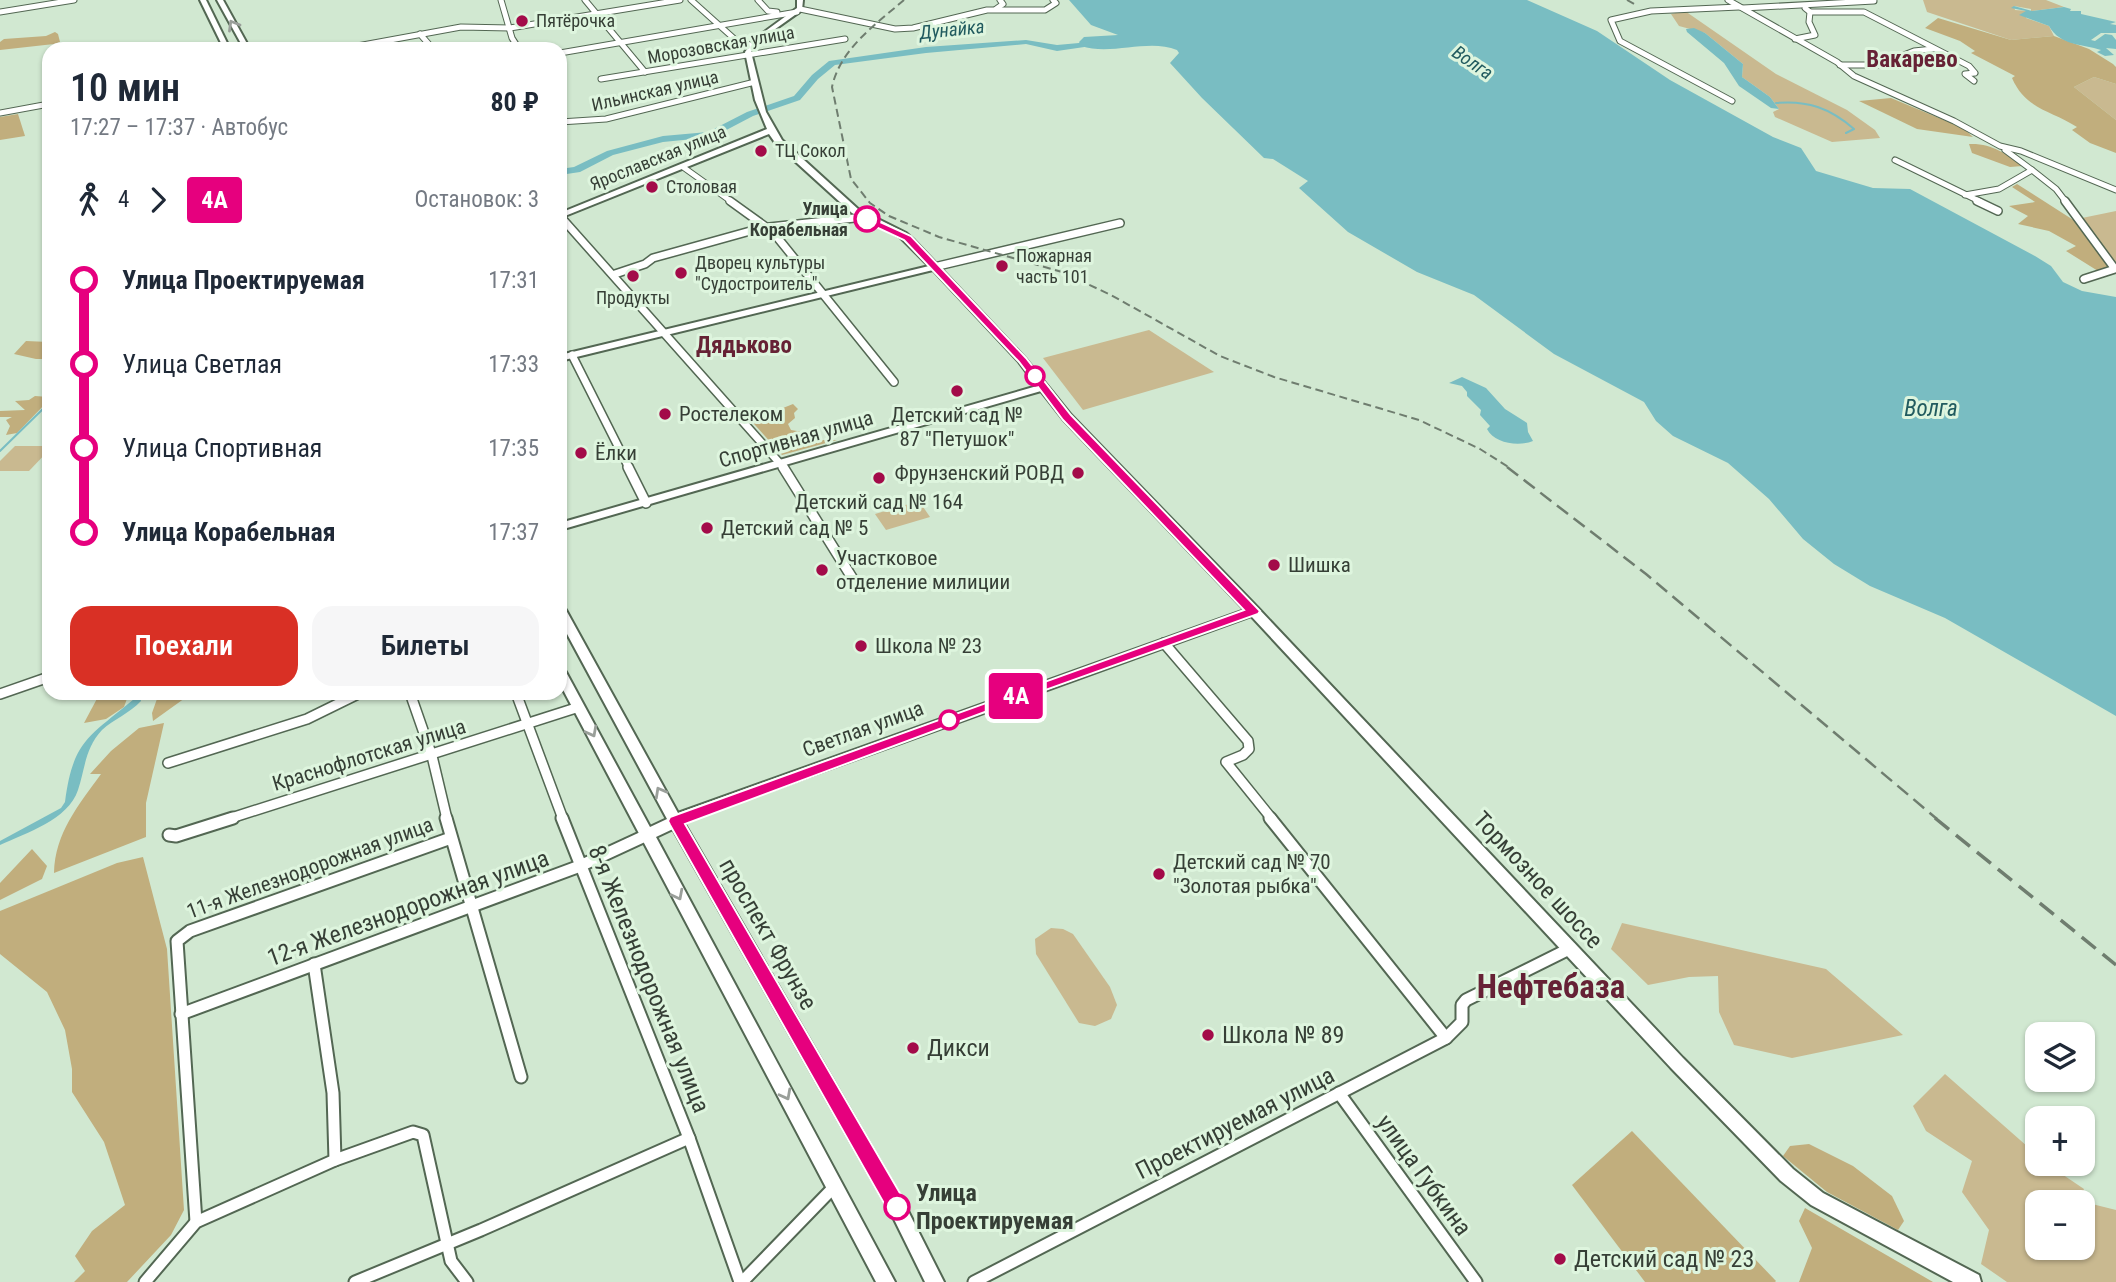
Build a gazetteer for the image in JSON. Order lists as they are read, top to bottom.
{
  "streets": {
    "street": [
      "Морозовская улица",
      "Ильинская улица",
      "Ярославская улица",
      "Спортивная улица",
      "Светлая улица",
      "Краснофлотская улица",
      "11-я Железнодорожная улица",
      "Тормозное шоссе",
      "12-я Железнодорожная улица",
      "проспект Фрунзе",
      "8-я Железнодорожная улица",
      "Проектируемая улица",
      "улица Губкина"
    ]
  },
  "crossings": [
    ["Спортивная улица", "Тормозное шоссе"],
    ["Светлая улица", "Тормозное шоссе"],
    ["Светлая улица", "12-я Железнодорожная улица"],
    ["Светлая улица", "проспект Фрунзе"],
    ["Краснофлотская улица", "8-я Железнодорожная улица"],
    ["11-я Железнодорожная улица", "12-я Железнодорожная улица"],
    ["12-я Железнодорожная улица", "8-я Железнодорожная улица"],
    ["Проектируемая улица", "улица Губкина"]
  ],
  "districts": ["Вакарево", "Дядьково", "Нефтебаза"],
  "water": ["Дунайка", "Волга"],
  "places": [
    "Пятёрочка",
    "ТЦ Сокол",
    "Столовая",
    "Улица Корабельная",
    "Пожарная часть 101",
    "Дворец культуры \"Судостроитель\"",
    "Продукты",
    "Детский сад № 87 \"Петушок\"",
    "Ростелеком",
    "Ёлки",
    "Фрунзенский РОВД",
    "Детский сад № 164",
    "Детский сад № 5",
    "Шишка",
    "Участковое отделение милиции",
    "Школа № 23",
    "Детский сад № 70 \"Золотая рыбка\"",
    "Школа № 89",
    "Дикси",
    "Улица Проектируемая",
    "Детский сад № 23"
  ],
  "lines": ["bus line 4А"],
  "page": {
    "on_map": "4А",
    "heading": ["10 мин", "17:27 – 17:37 · Автобус", "80 ₽"],
    "legs": ["4", "4А", "Остановок: 3"],
    "list": [
      {
        "name": "Улица Проектируемая",
        "value": "17:31"
      },
      {
        "name": "Улица Светлая",
        "value": "17:33"
      },
      {
        "name": "Улица Спортивная",
        "value": "17:35"
      },
      {
        "name": "Улица Корабельная",
        "value": "17:37"
      }
    ],
    "buttons": ["Поехали", "Билеты"],
    "map_buttons": ["+", "−"]
  }
}
